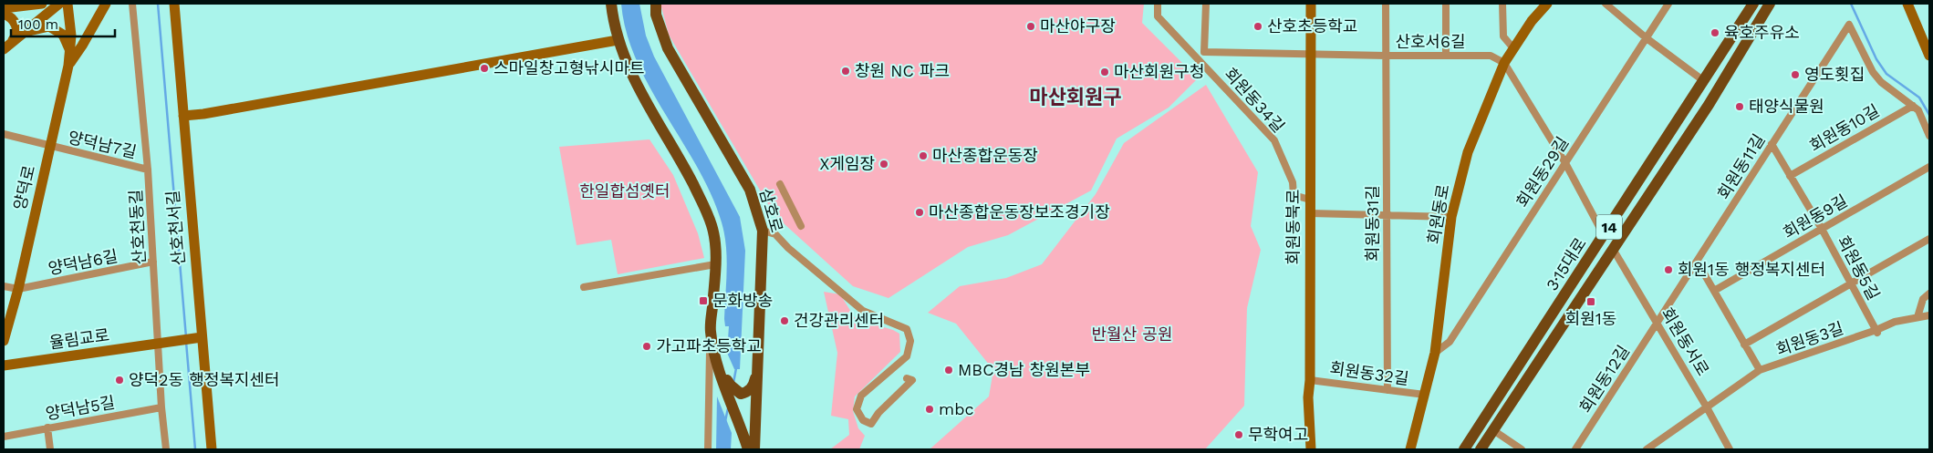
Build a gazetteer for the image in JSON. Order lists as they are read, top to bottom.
{
  "streets": {
    "main road": [
      "양덕로",
      "삼호로",
      "회원동로",
      "회원동북로",
      "14",
      "산호천서길",
      "3·15대로",
      "율림교로"
    ],
    "street": [
      "산호서6길",
      "회원동34길",
      "회원동10길",
      "양덕남7길",
      "회원동11길",
      "회원동29길",
      "회원동9길",
      "회원동31길",
      "산호천동길",
      "양덕남6길",
      "회원동5길",
      "회원동3길",
      "회원동서로",
      "회원동32길",
      "회원동12길",
      "양덕남5길"
    ]
  },
  "crossings": [
    ["산호서6길", "회원동로"],
    ["산호서6길", "회원동31길"],
    ["산호서6길", "회원동북로"],
    ["회원동34길", "회원동북로"],
    ["회원동10길", "회원동11길"],
    ["회원동10길", "회원동5길"],
    ["양덕남7길", "양덕로"],
    ["양덕남7길", "산호천동길"],
    ["회원동11길", "회원동5길"],
    ["회원동11길", "회원동서로"],
    ["회원동11길", "회원동12길"],
    ["회원동29길", "회원동로"],
    ["양덕로", "양덕남6길"],
    ["회원동로", "회원동32길"],
    ["회원동9길", "회원동5길"],
    ["회원동31길", "회원동32길"],
    ["산호천동길", "양덕남6길"],
    ["산호천동길", "율림교로"],
    ["산호천동길", "양덕남5길"],
    ["회원동북로", "회원동32길"],
    ["산호천서길", "율림교로"],
    ["3·15대로", "회원동서로"],
    ["회원동5길", "회원동3길"],
    ["회원동3길", "회원동서로"],
    ["회원동서로", "회원동12길"]
  ],
  "districts": ["마산회원구"],
  "parks": ["한일합섬옛터", "반월산 공원"],
  "places": {
    "other": [
      "마산야구장",
      "산호초등학교",
      "육호주유소",
      "스마일창고형낚시마트",
      "창원 NC 파크",
      "마산회원구청",
      "영도횟집",
      "태양식물원",
      "마산종합운동장",
      "X게임장",
      "마산종합운동장보조경기장",
      "회원1동 행정복지센터",
      "건강관리센터",
      "가고파초등학교",
      "MBC경남 창원본부",
      "양덕2동 행정복지센터",
      "mbc",
      "무학여고"
    ],
    "transit": ["문화방송", "회원1동"]
  },
  "scale_bar": "100 m"
}
